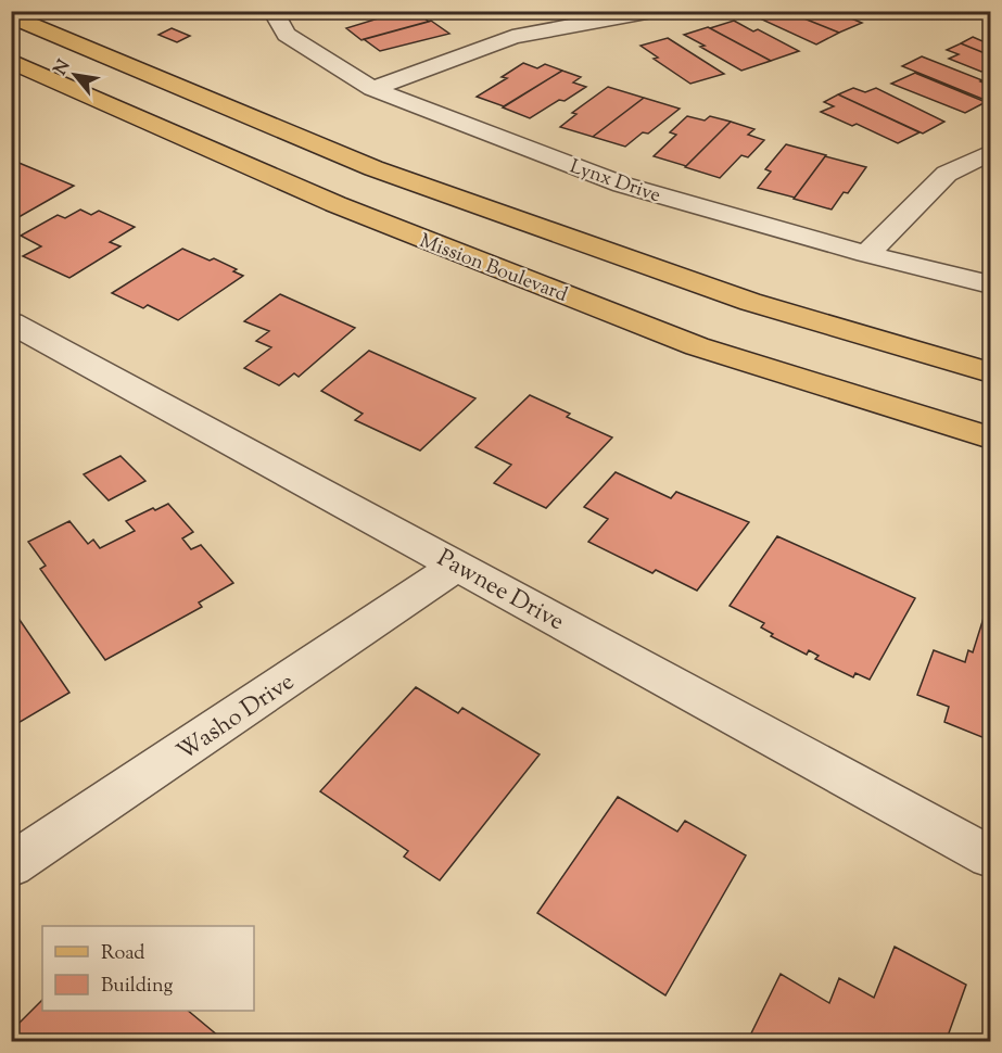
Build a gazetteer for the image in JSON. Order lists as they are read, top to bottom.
{
  "streets": {
    "main road": ["Mission Boulevard"],
    "street": ["Lynx Drive", "Pawnee Drive", "Washo Drive"]
  },
  "crossings": [
    ["Pawnee Drive", "Washo Drive"]
  ],
  "legend": ["Road", "Building"],
  "north": "top left"
}
